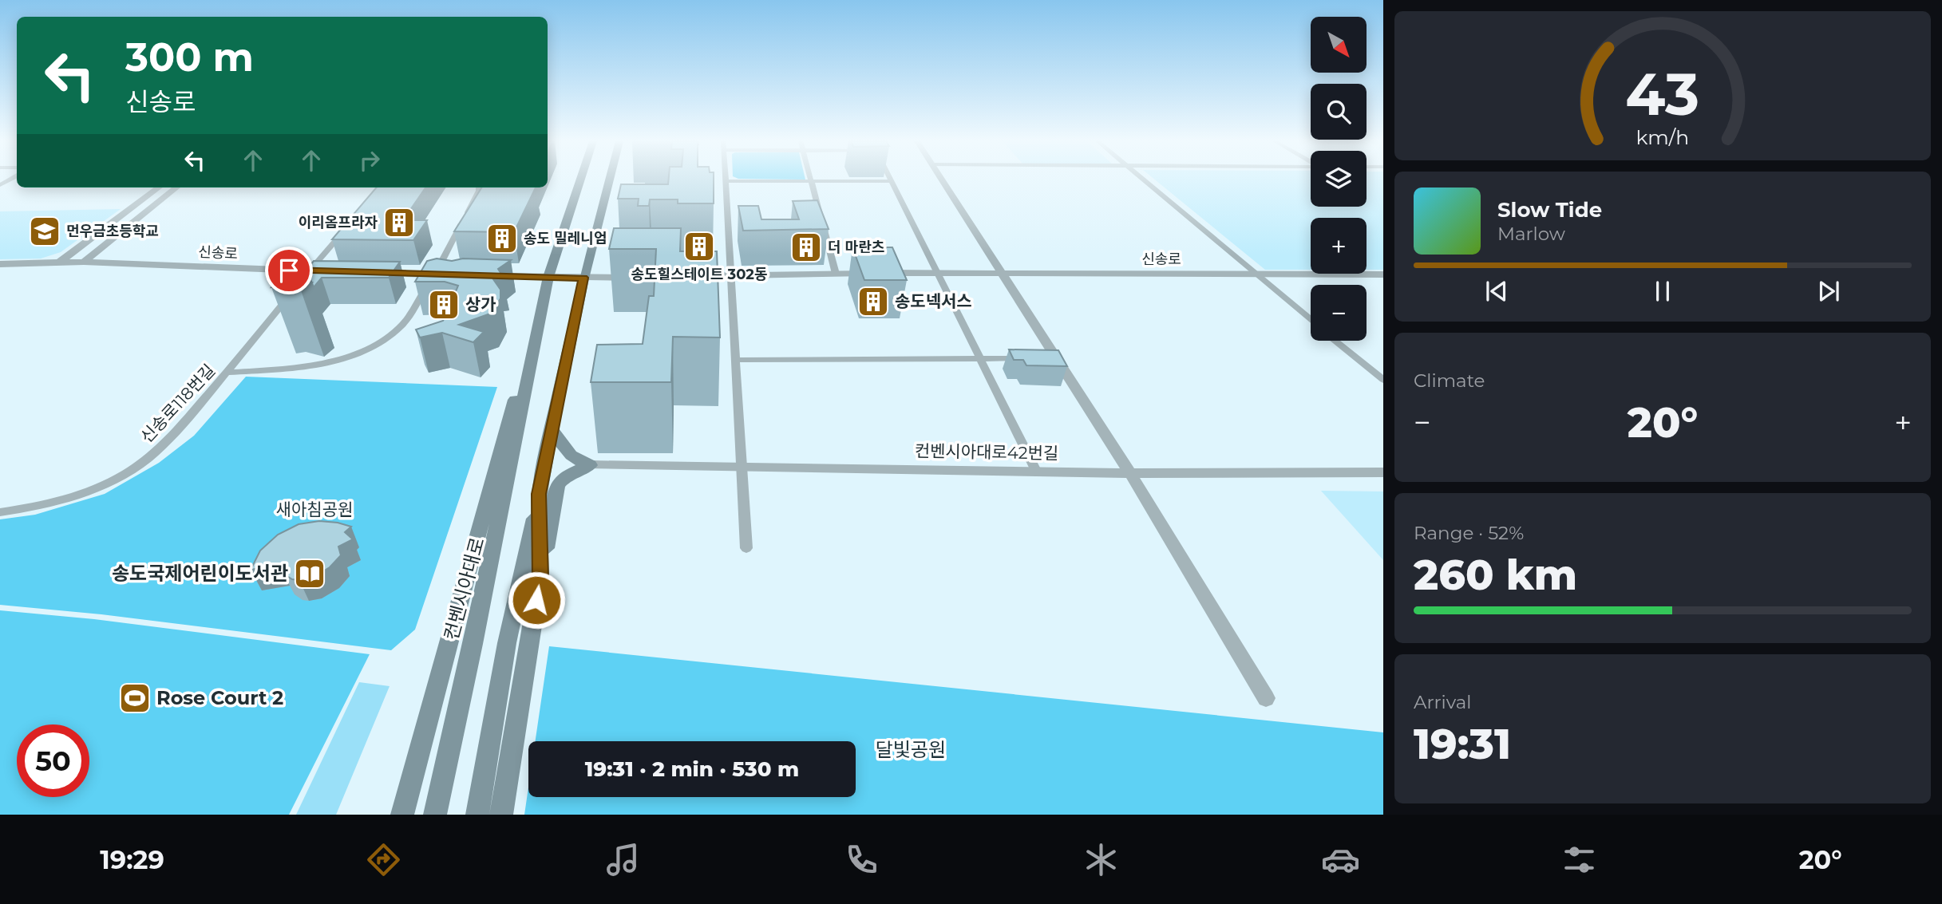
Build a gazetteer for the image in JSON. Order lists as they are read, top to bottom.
{
  "streets": {
    "main road": ["컨벤시아대로"],
    "street": ["신송로", "신송로118번길", "컨벤시아대로42번길"]
  },
  "crossings": [
    ["신송로", "신송로118번길"]
  ],
  "parks": ["새아침공원", "달빛공원"],
  "places": {
    "building": [
      "이리옴프라자",
      "송도 밀레니엄",
      "송도힐스테이트 302동",
      "더 마란츠",
      "송도넥서스",
      "상가"
    ],
    "school or university": ["먼우금초등학교"],
    "library": ["송도국제어린이도서관"],
    "sports": ["Rose Court 2"]
  },
  "north": "bottom right",
  "page": {
    "map_buttons": ["+", "−"],
    "turn": ["300 m", "신송로"],
    "song": ["Slow Tide", "Marlow"],
    "tile": [
      "Climate",
      ["Range · 52%", "260 km"],
      ["Arrival", "19:31"]
    ],
    "heat": ["−", "20°", "+"],
    "limit": "50",
    "trip": "19:31 · 2 min · 530 m",
    "tabs": ["19:29", "20°"],
    "gauge": ["43", "km/h"]
  }
}
